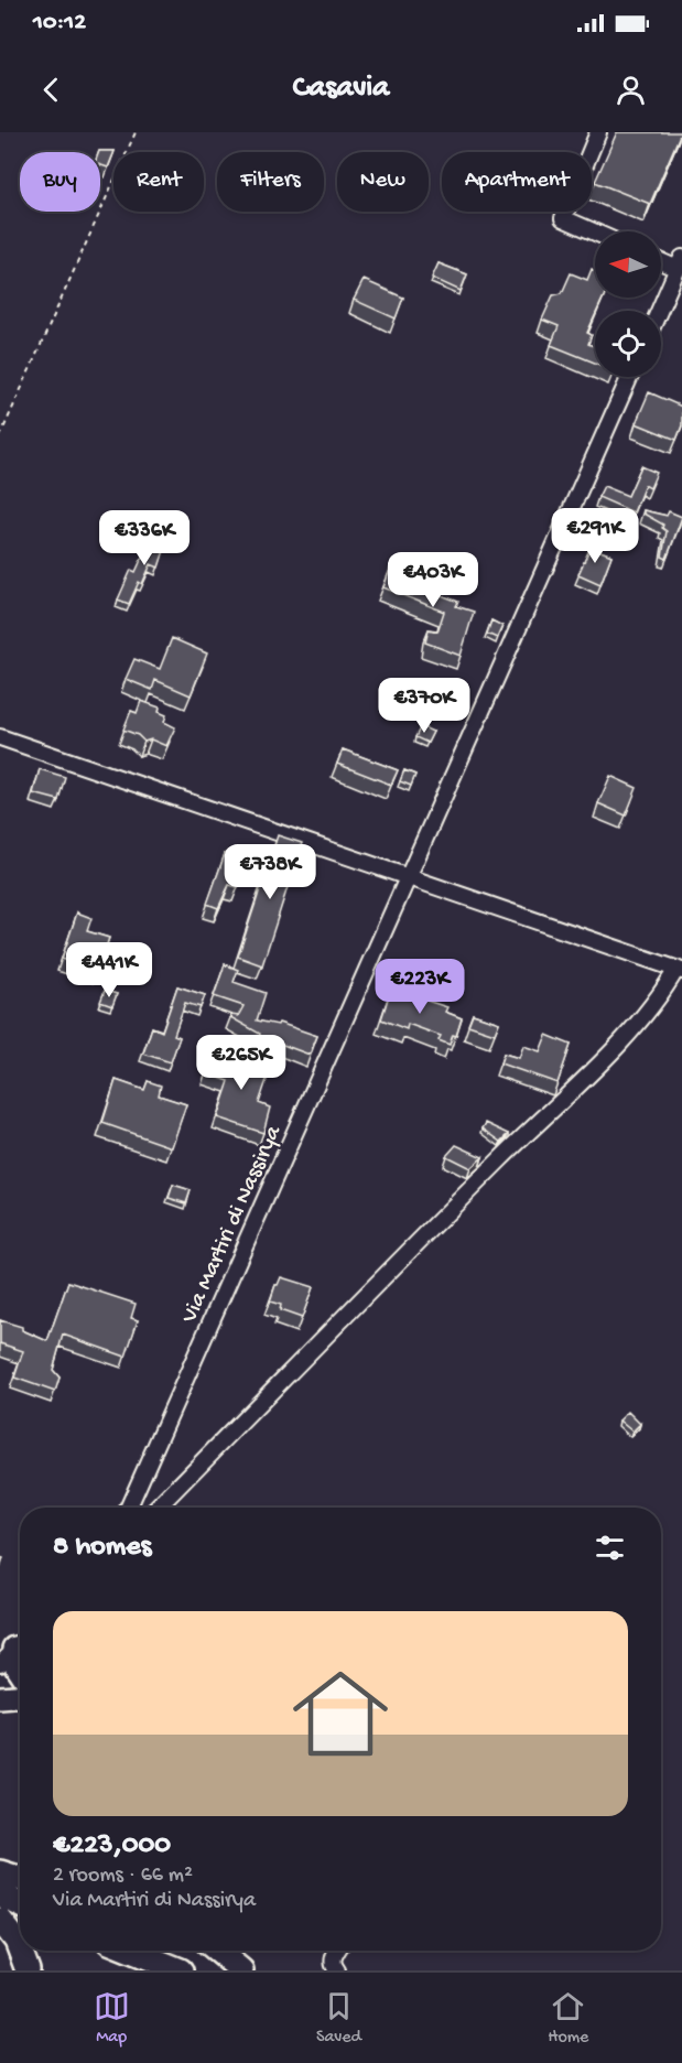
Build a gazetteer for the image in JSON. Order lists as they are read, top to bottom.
{
  "streets": {
    "street": ["Via Martiri di Nassirya"]
  },
  "north": "left",
  "page": {
    "status": "10:12",
    "header": "Casavia",
    "chip": [
      "Buy",
      "Rent",
      "Filters",
      "New",
      "Apartment"
    ],
    "price": [
      "€291K",
      "€336K",
      "€403K",
      "€370K",
      "€738K",
      "€441K",
      "€223K",
      "€265K"
    ],
    "heading": "8 homes",
    "list": [
      {
        "name": "€223,000",
        "note": "2 rooms · 66 m² · Via Martiri di Nassirya"
      }
    ],
    "tabs": ["Map", "Saved", "Home"]
  }
}
